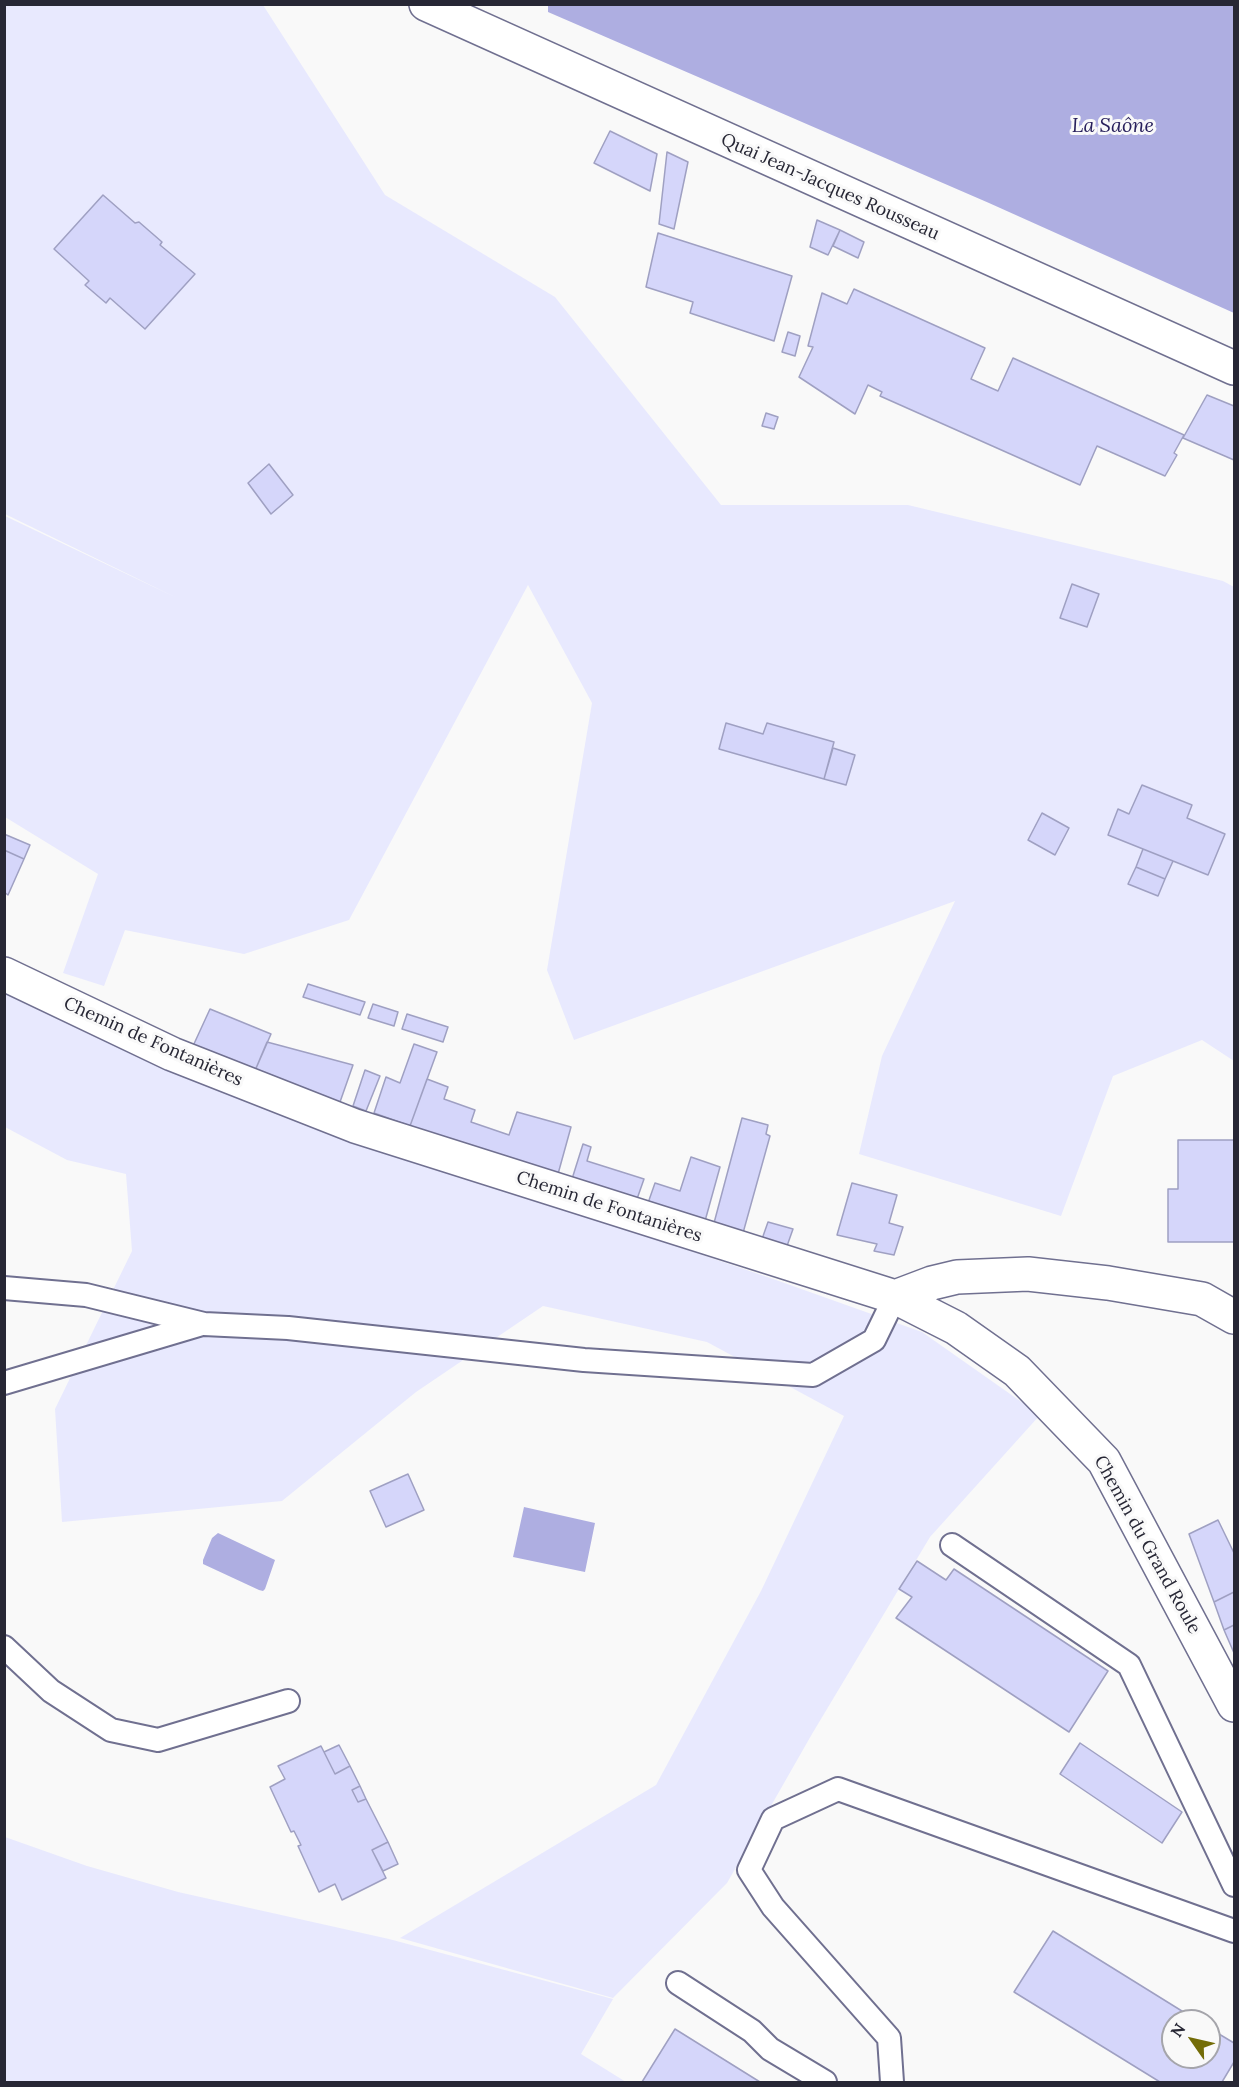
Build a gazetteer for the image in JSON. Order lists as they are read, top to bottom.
{
  "streets": {
    "street": ["Quai Jean-Jacques Rousseau", "Chemin de Fontanières", "Chemin du Grand Roule"]
  },
  "crossings": [
    ["Chemin de Fontanières", "Chemin du Grand Roule"]
  ],
  "water": ["La Saône"],
  "north": "top left"
}
